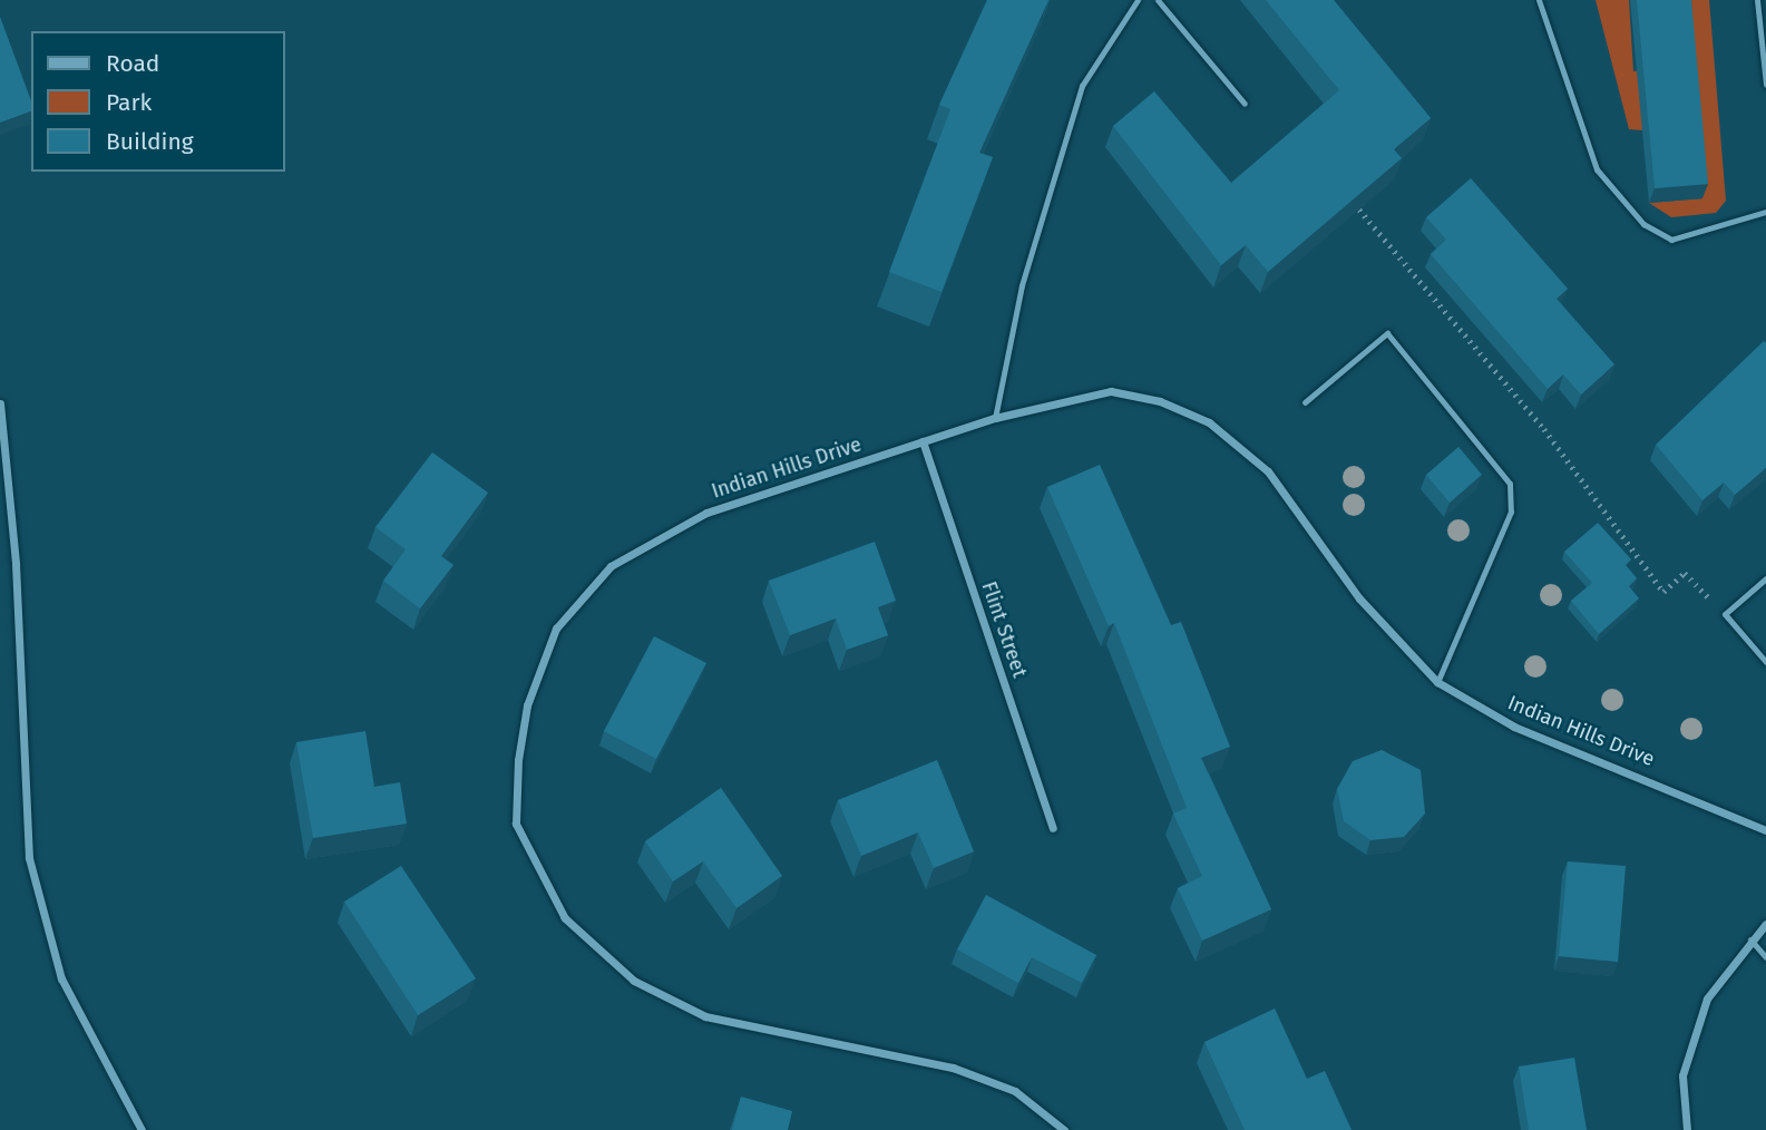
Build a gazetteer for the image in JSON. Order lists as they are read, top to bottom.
{
  "streets": {
    "street": ["Indian Hills Drive", "Flint Street"]
  },
  "crossings": [
    ["Indian Hills Drive", "Flint Street"]
  ],
  "legend": ["Road", "Park", "Building"]
}
